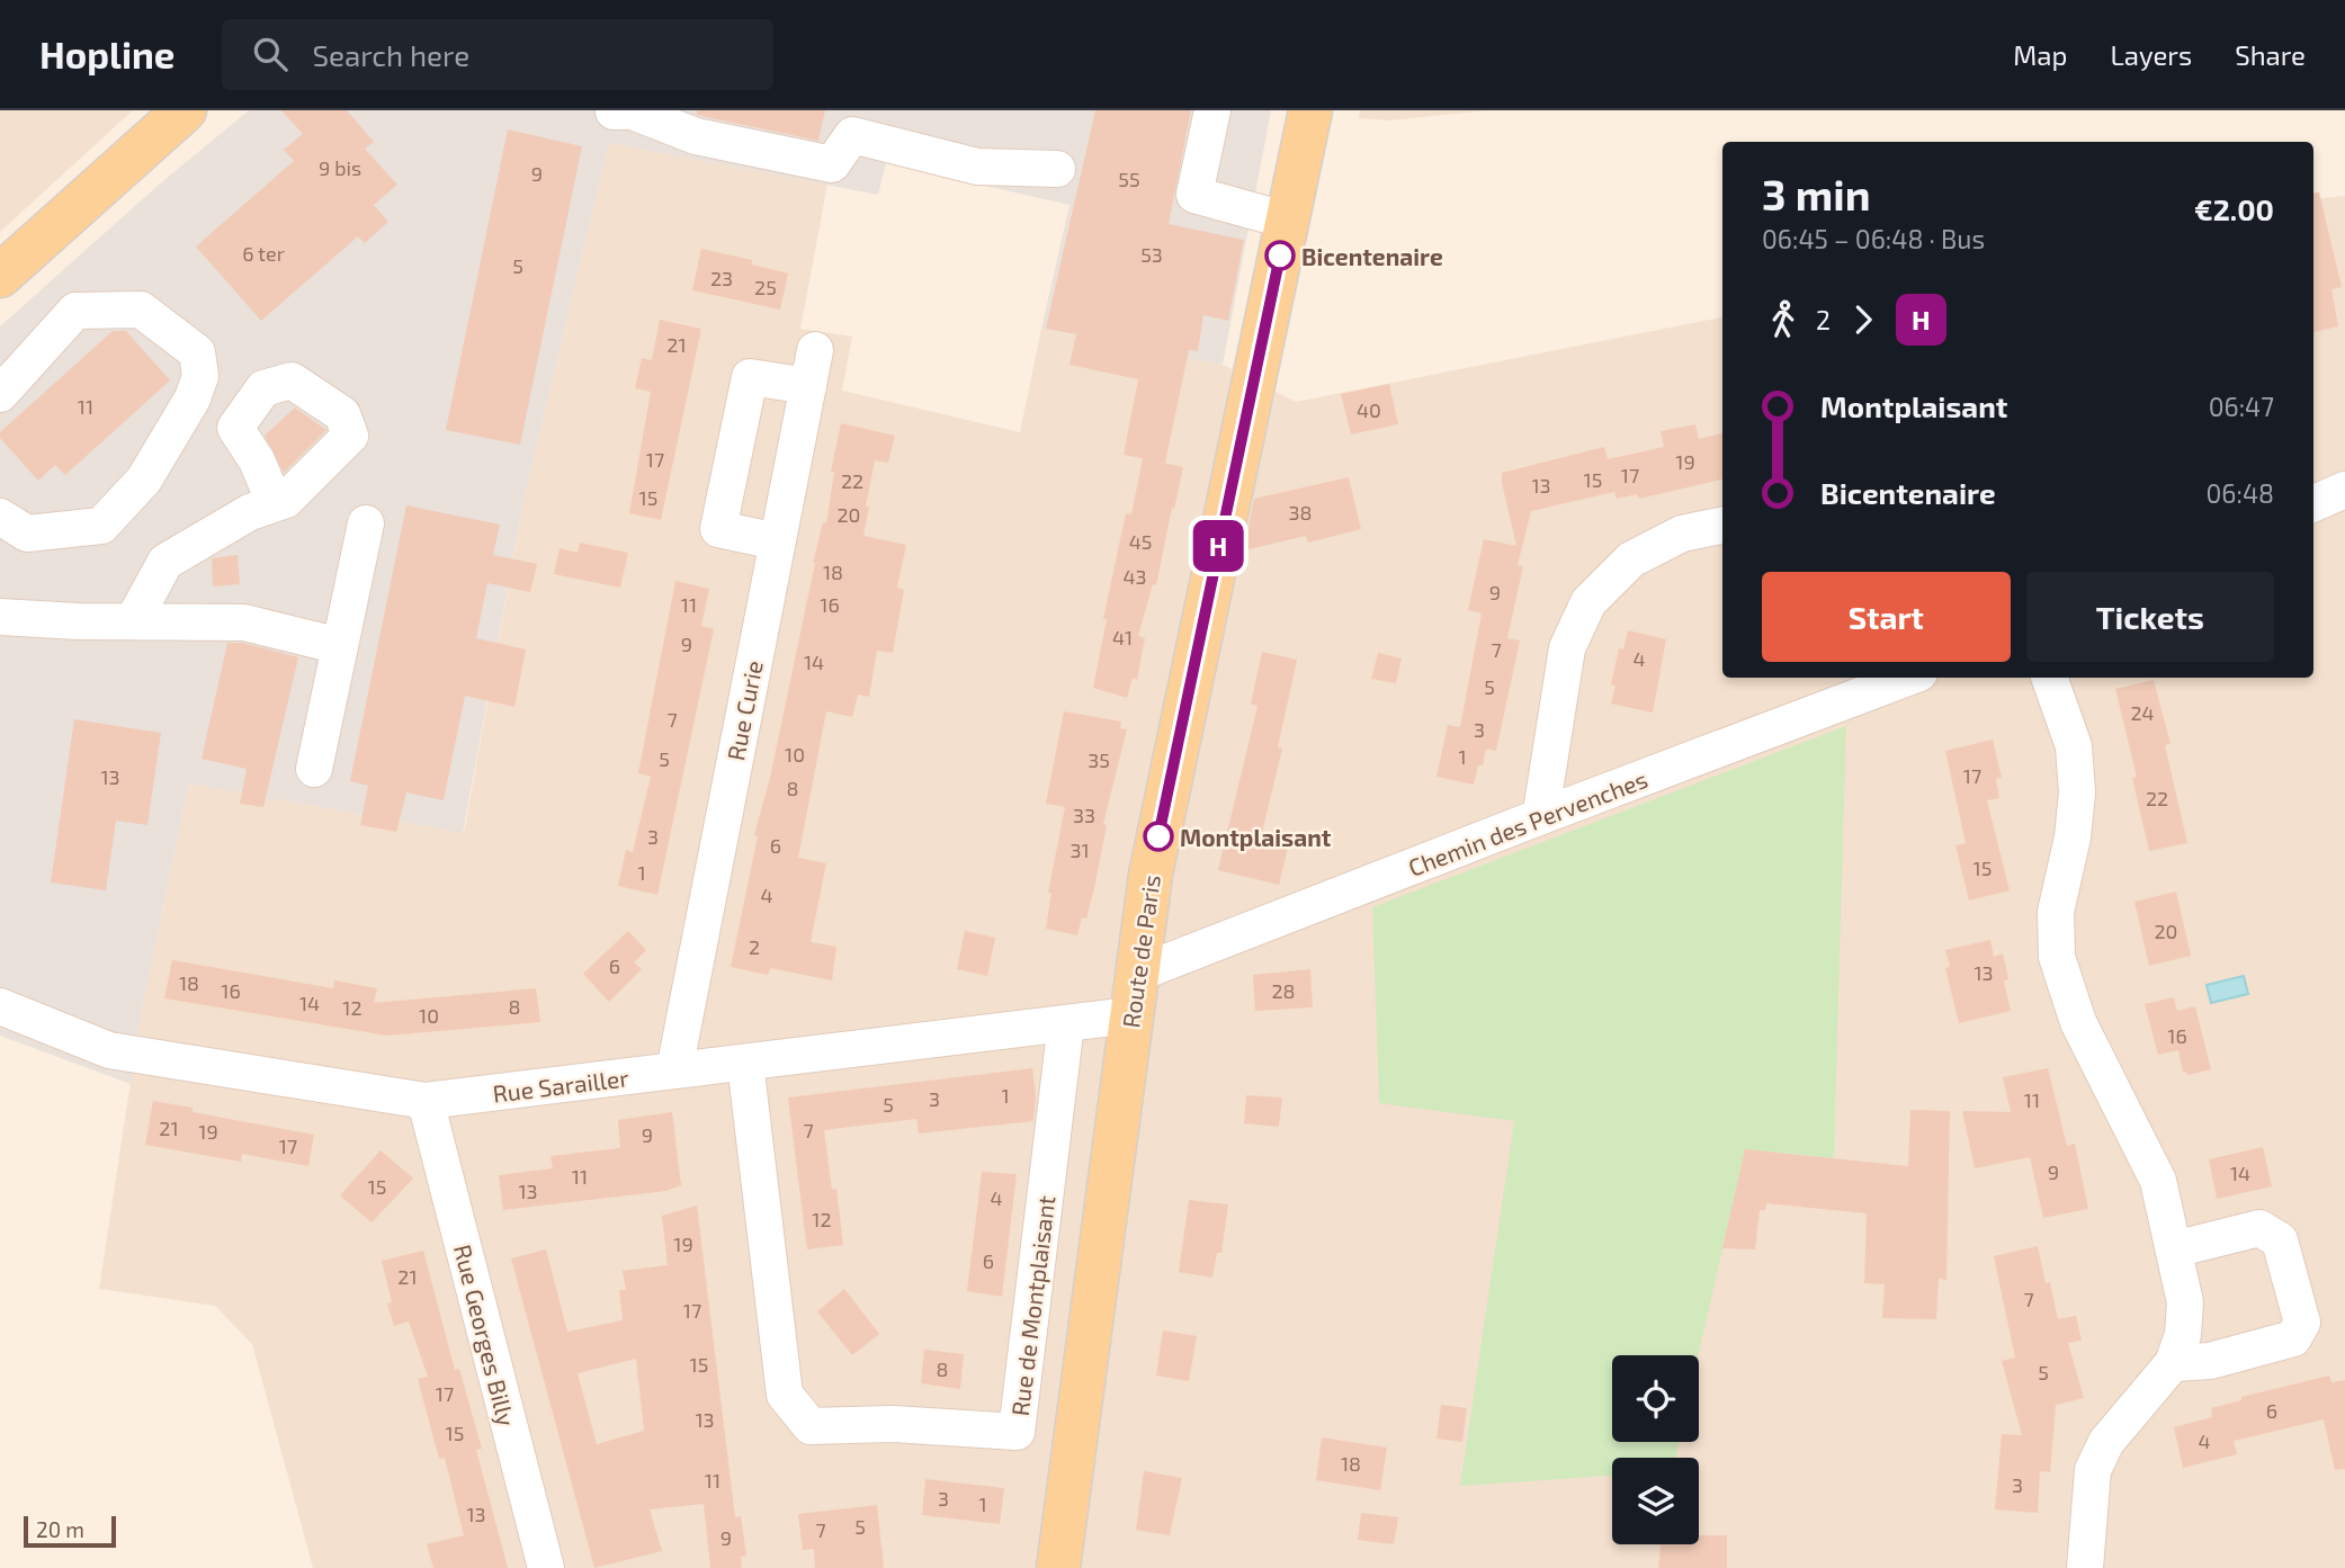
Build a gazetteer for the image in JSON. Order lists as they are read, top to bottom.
{
  "streets": {
    "main road": ["Route de Paris"],
    "street": [
      "Rue Curie",
      "Chemin des Pervenches",
      "Rue Sarailler",
      "Rue de Montplaisant",
      "Rue Georges Billy"
    ]
  },
  "crossings": [
    ["Rue Curie", "Rue Sarailler"],
    ["Chemin des Pervenches", "Route de Paris"],
    ["Route de Paris", "Rue Sarailler"],
    ["Rue Sarailler", "Rue de Montplaisant"],
    ["Rue Sarailler", "Rue Georges Billy"]
  ],
  "places": ["Bicentenaire", "Montplaisant"],
  "lines": ["bus line H"],
  "house_numbers": [
    "9 bis",
    "9",
    "55",
    "6 ter",
    "53",
    "5",
    "23",
    "25",
    "21",
    "11",
    "40",
    "17",
    "19",
    "17",
    "15",
    "22",
    "13",
    "15",
    "38",
    "20",
    "45",
    "18",
    "43",
    "9",
    "11",
    "16",
    "41",
    "9",
    "7",
    "4",
    "14",
    "5",
    "24",
    "7",
    "3",
    "10",
    "1",
    "5",
    "35",
    "17",
    "13",
    "8",
    "22",
    "33",
    "3",
    "6",
    "31",
    "15",
    "1",
    "4",
    "20",
    "2",
    "6",
    "13",
    "18",
    "16",
    "28",
    "14",
    "8",
    "12",
    "10",
    "16",
    "1",
    "3",
    "11",
    "5",
    "21",
    "7",
    "19",
    "9",
    "17",
    "9",
    "14",
    "11",
    "15",
    "13",
    "4",
    "12",
    "19",
    "6",
    "21",
    "7",
    "17",
    "15",
    "8",
    "5",
    "17",
    "6",
    "13",
    "15",
    "4",
    "18",
    "11",
    "3",
    "3",
    "1",
    "13",
    "5",
    "7",
    "9"
  ],
  "scale_bar": "20 m",
  "page": {
    "header": "Hopline",
    "search": "Search here",
    "nav": ["Map", "Layers", "Share"],
    "on_map": "H",
    "heading": ["3 min", "06:45 – 06:48 · Bus", "€2.00"],
    "legs": ["2", "H"],
    "list": [
      {
        "name": "Montplaisant",
        "value": "06:47"
      },
      {
        "name": "Bicentenaire",
        "value": "06:48"
      }
    ],
    "buttons": ["Start", "Tickets"],
    "scale": "20 m"
  }
}
